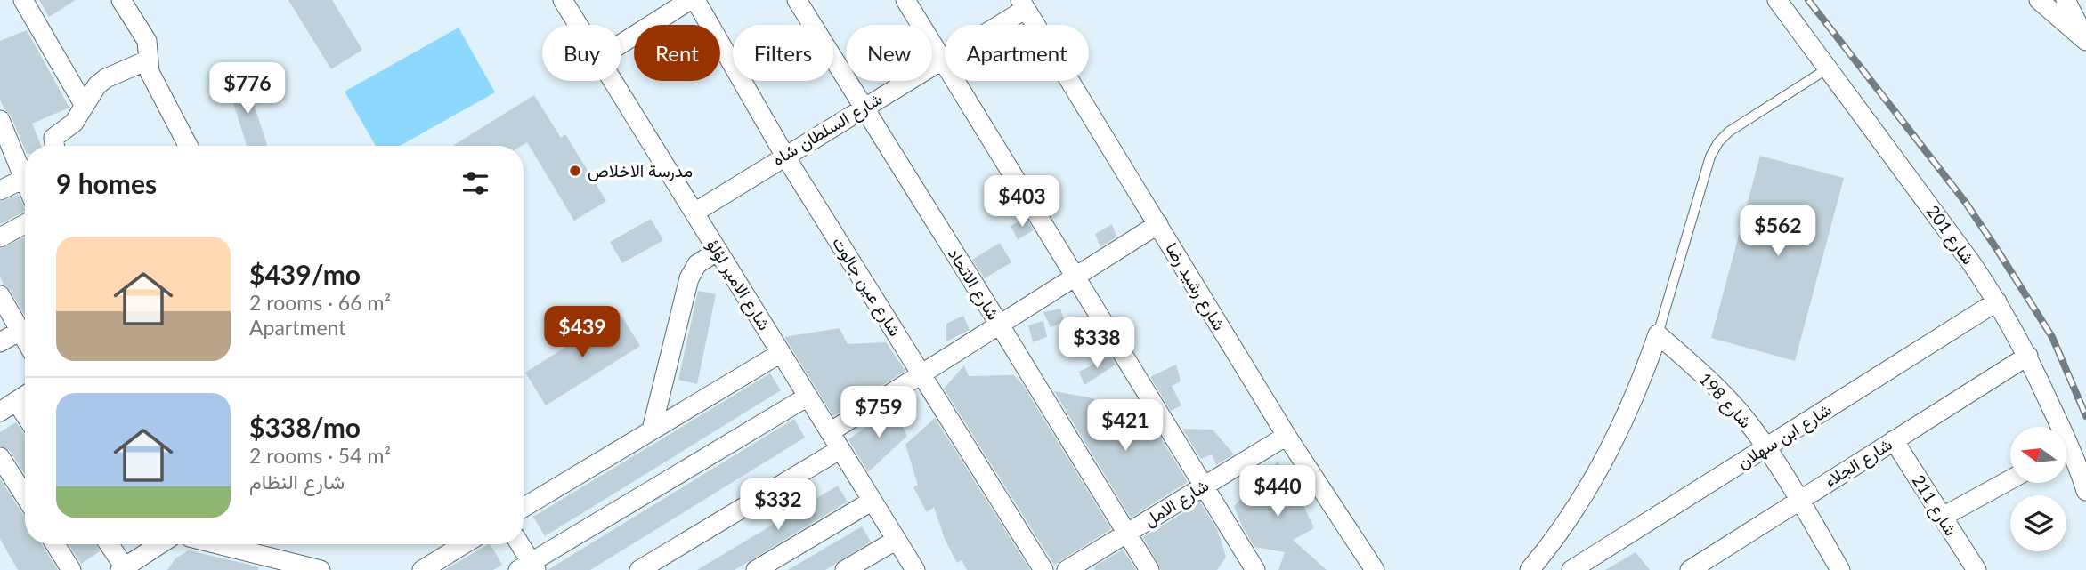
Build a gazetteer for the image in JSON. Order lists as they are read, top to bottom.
{
  "streets": {
    "street": [
      "شارع السلطان شاه",
      "شارع 201",
      "شارع الاتحاد",
      "شارع الامير لؤلؤ",
      "شارع عين جالوت",
      "شارع رشيد رضا",
      "شارع 198",
      "شارع ابن سهلان",
      "شارع الجلاء",
      "شارع الامل",
      "شارع 211"
    ]
  },
  "crossings": [
    ["شارع السلطان شاه", "شارع الاتحاد"],
    ["شارع السلطان شاه", "شارع الامير لؤلؤ"],
    ["شارع السلطان شاه", "شارع عين جالوت"],
    ["شارع السلطان شاه", "شارع رشيد رضا"],
    ["شارع 201", "شارع ابن سهلان"],
    ["شارع 201", "شارع الجلاء"],
    ["شارع الاتحاد", "شارع الامل"],
    ["شارع رشيد رضا", "شارع الامل"],
    ["شارع 198", "شارع ابن سهلان"],
    ["شارع 198", "شارع الجلاء"],
    ["شارع الجلاء", "شارع 211"]
  ],
  "places": ["مدرسة الاخلاص"],
  "north": "left",
  "page": {
    "chip": [
      "Buy",
      "Rent",
      "Filters",
      "New",
      "Apartment"
    ],
    "price": [
      "$776",
      "$403",
      "$562",
      "$439",
      "$338",
      "$759",
      "$421",
      "$440",
      "$332"
    ],
    "heading": "9 homes",
    "list": [
      {
        "name": "$439/mo",
        "note": "2 rooms · 66 m² · Apartment"
      },
      {
        "name": "$338/mo",
        "note": "2 rooms · 54 m² · شارع النظام"
      }
    ]
  }
}
